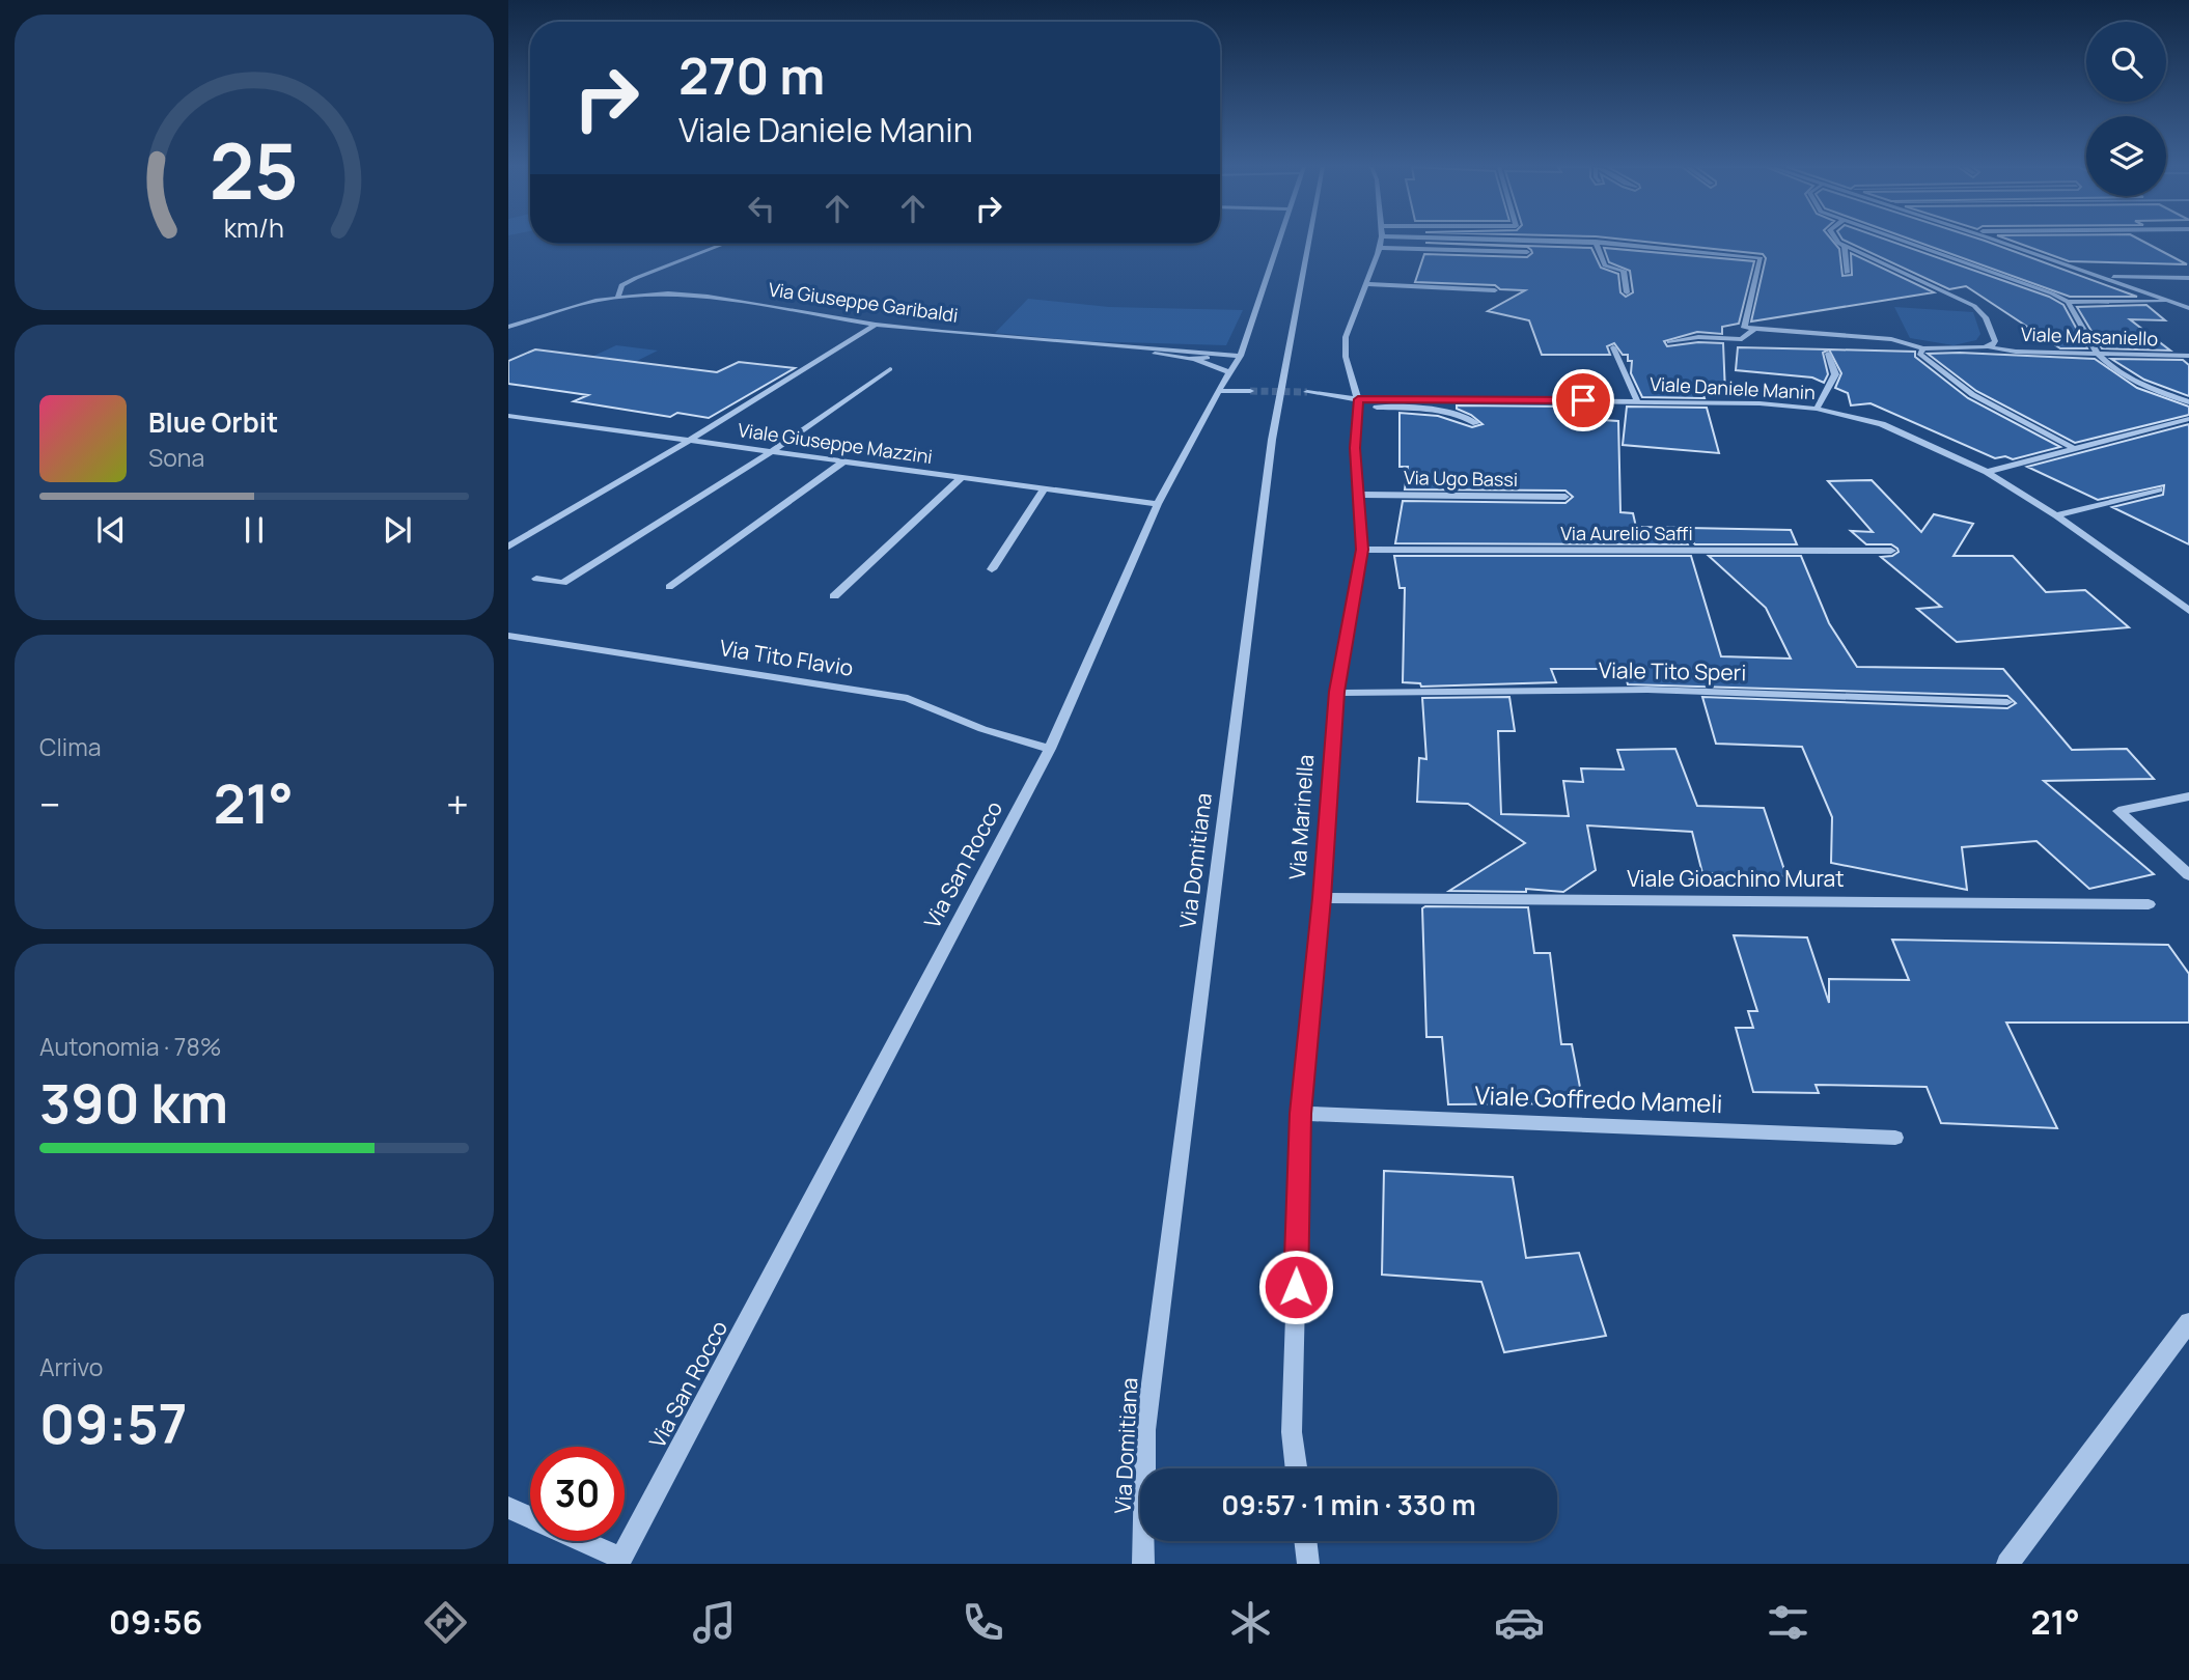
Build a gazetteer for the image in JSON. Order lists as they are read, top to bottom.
{
  "streets": {
    "street": [
      "Via Giuseppe Garibaldi",
      "Viale Masaniello",
      "Viale Daniele Manin",
      "Viale Giuseppe Mazzini",
      "Via Ugo Bassi",
      "Via Aurelio Saffi",
      "Via Tito Flavio",
      "Viale Tito Speri",
      "Via Marinella",
      "Via Domitiana",
      "Via San Rocco",
      "Viale Gioachino Murat",
      "Viale Goffredo Mameli"
    ]
  },
  "crossings": [
    ["Via Giuseppe Garibaldi", "Via San Rocco"],
    ["Viale Daniele Manin", "Via Marinella"],
    ["Viale Giuseppe Mazzini", "Via San Rocco"],
    ["Via Ugo Bassi", "Via Marinella"],
    ["Via Aurelio Saffi", "Via Marinella"],
    ["Via Tito Flavio", "Via San Rocco"],
    ["Viale Tito Speri", "Via Marinella"],
    ["Via Marinella", "Viale Gioachino Murat"],
    ["Via Marinella", "Viale Goffredo Mameli"]
  ],
  "page": {
    "turn": ["270 m", "Viale Daniele Manin"],
    "song": ["Blue Orbit", "Sona"],
    "tile": [
      "Clima",
      ["Autonomia · 78%", "390 km"],
      ["Arrivo", "09:57"]
    ],
    "heat": ["−", "21°", "+"],
    "limit": "30",
    "trip": "09:57 · 1 min · 330 m",
    "tabs": ["09:56", "21°"],
    "gauge": ["25", "km/h"]
  }
}
